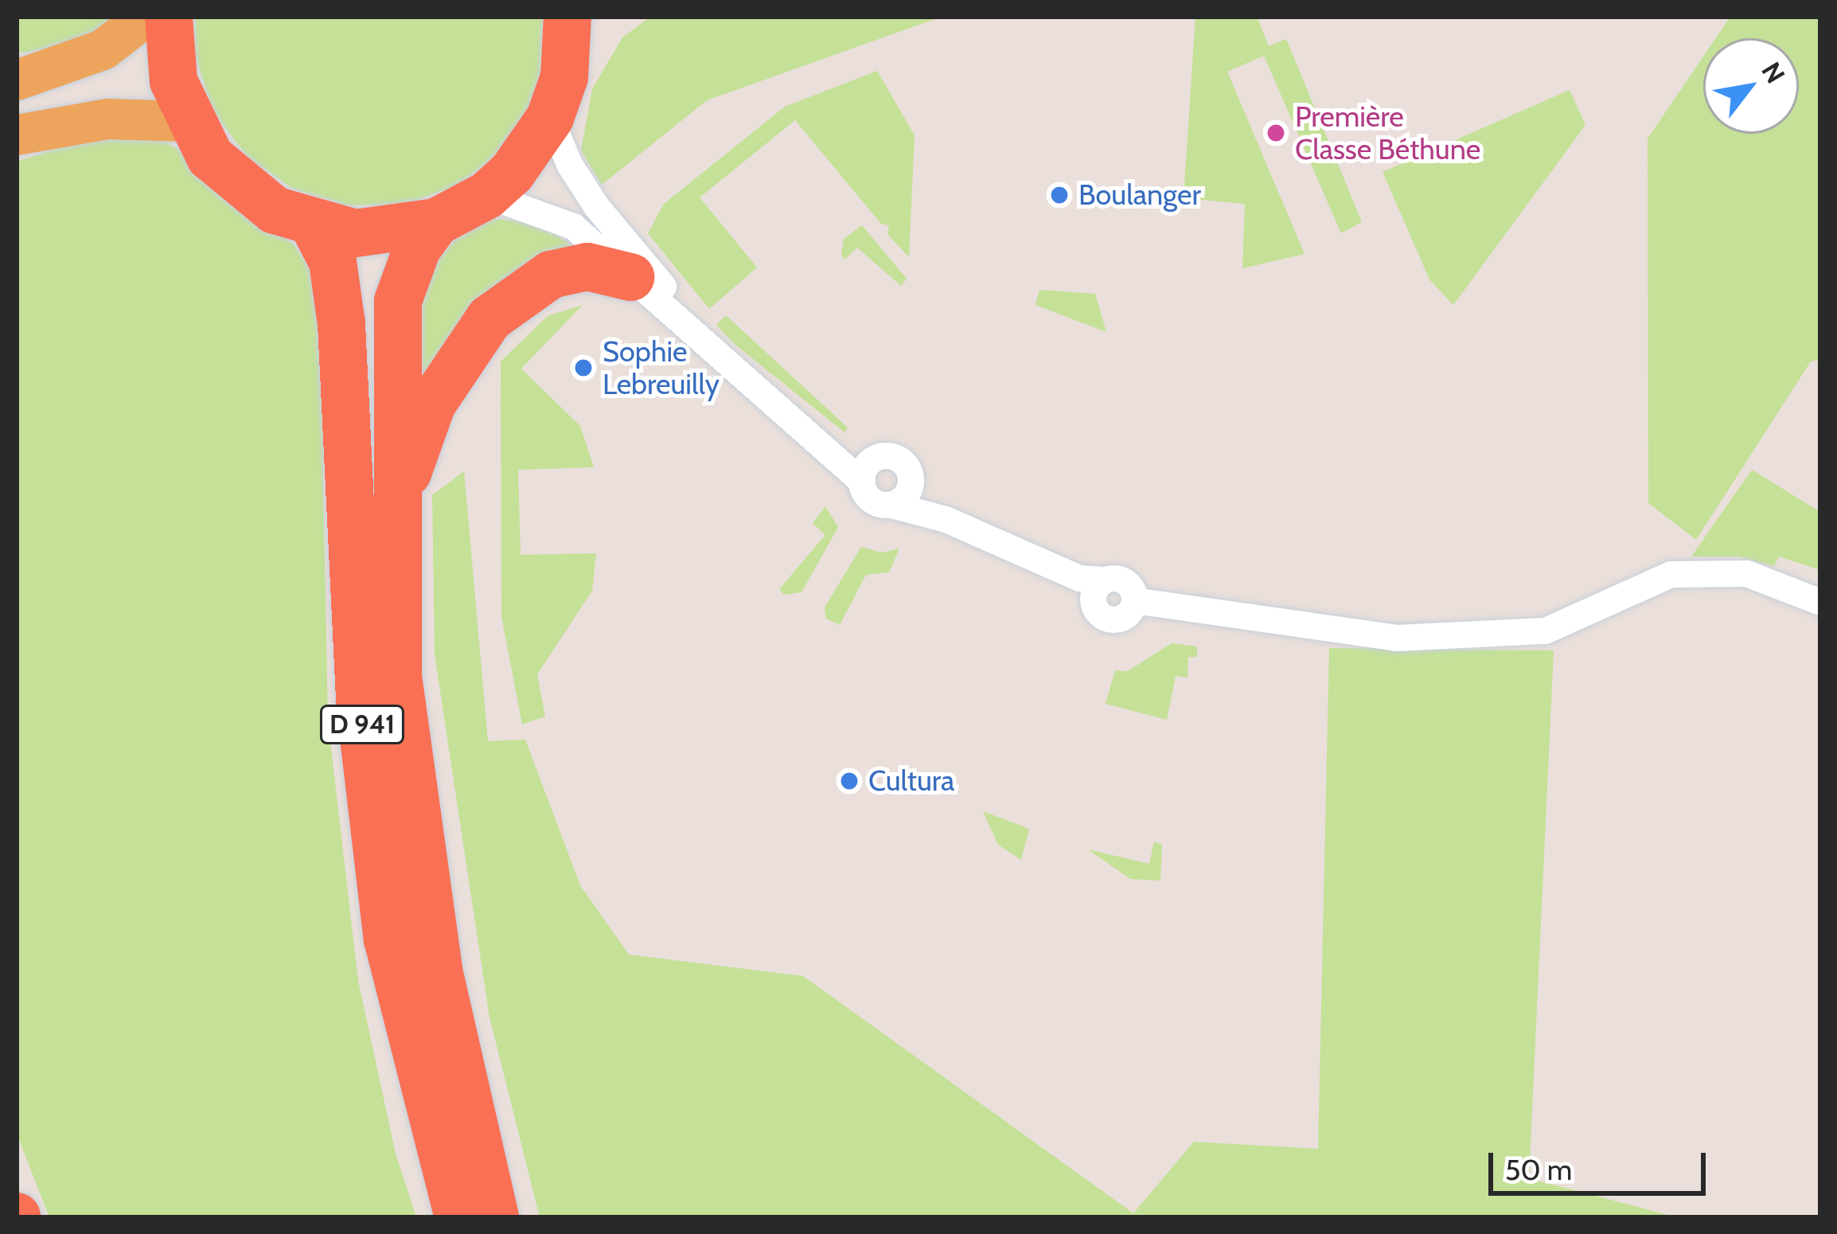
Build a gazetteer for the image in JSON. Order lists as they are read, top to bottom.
{
  "streets": {
    "highway": ["D 941"]
  },
  "places": [
    "Première Classe Béthune",
    "Boulanger",
    "Sophie Lebreuilly",
    "Cultura"
  ],
  "scale_bar": "50 m",
  "north": "top right"
}
